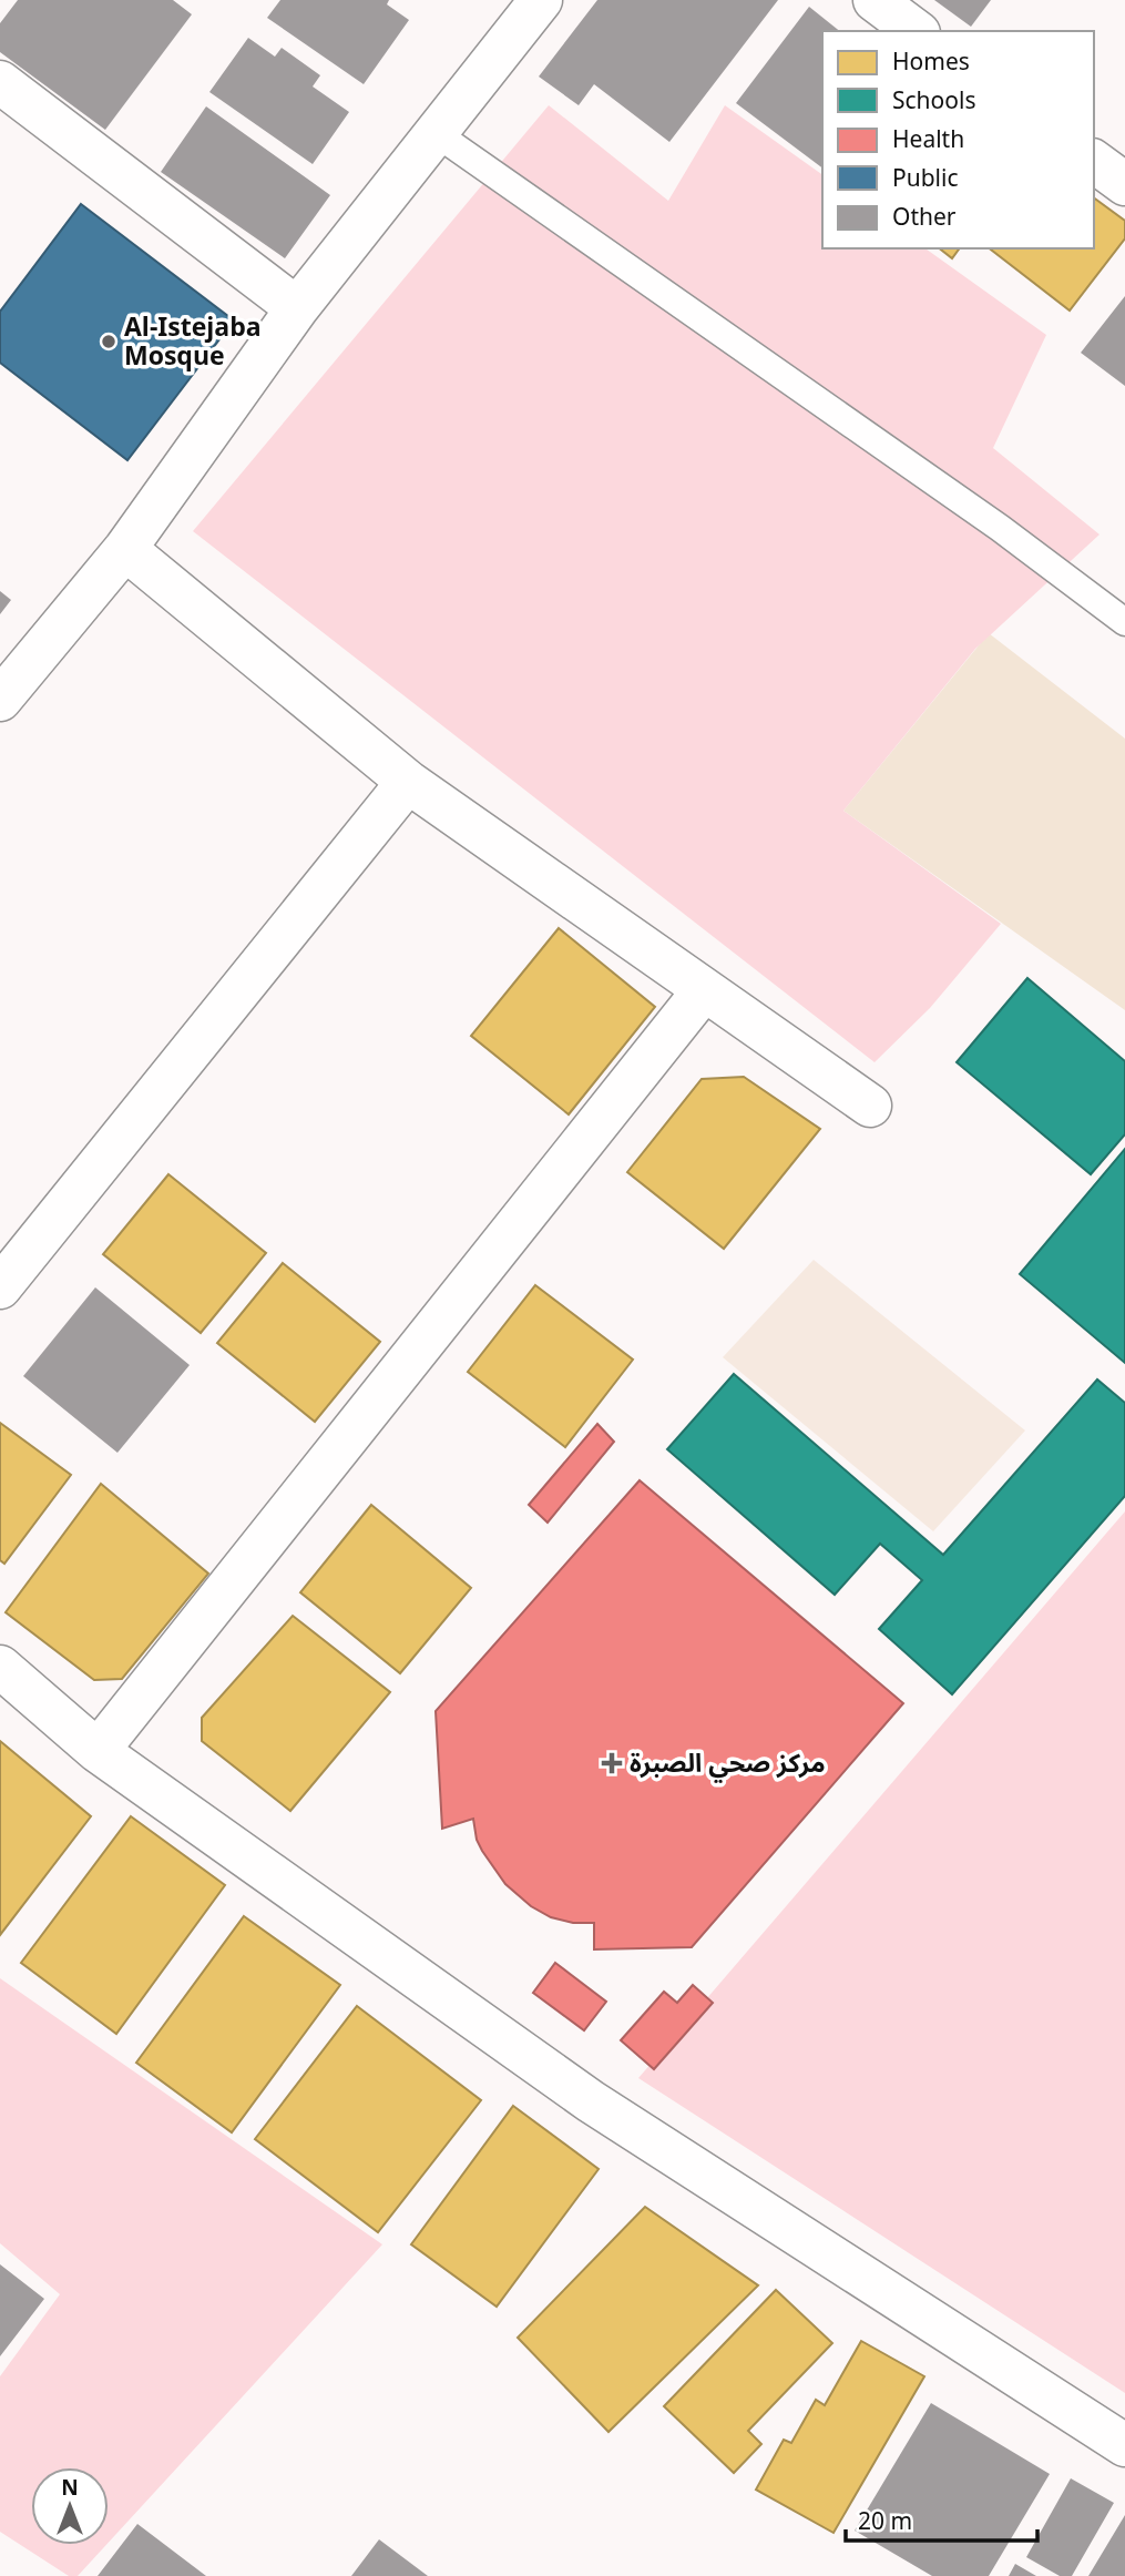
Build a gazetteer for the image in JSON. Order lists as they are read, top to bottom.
{
  "places": {
    "other": ["Al-Istejaba Mosque"],
    "health": ["مركز صحي الصبرة"]
  },
  "legend": [
    "Homes",
    "Schools",
    "Health",
    "Public",
    "Other"
  ],
  "scale_bar": "20 m",
  "north": "top"
}
